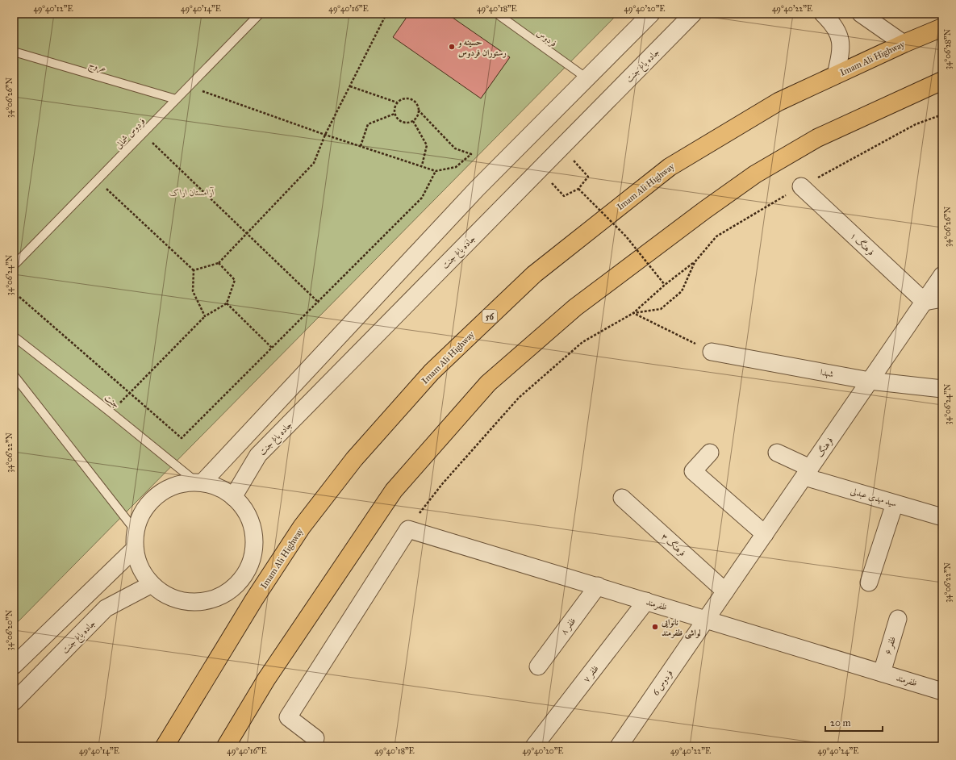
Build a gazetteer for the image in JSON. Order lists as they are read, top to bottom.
{
  "streets": {
    "highway": ["Imam Ali Highway", "56"],
    "street": [
      "جاده باغ جنت",
      "فرهنگ ۱",
      "شهدا",
      "فرهنگ",
      "سید مهدی عبدلی",
      "فرهنگ ۳",
      "ظفرمند",
      "ظفر ۸",
      "ظفر ۶",
      "ظفر ۷",
      "فردوس 6"
    ],
    "lane": [
      "فردوس",
      "عروج",
      "فردوس شمالی",
      "جنت"
    ]
  },
  "crossings": [
    ["عروج", "فردوس شمالی"],
    ["فرهنگ ۱", "فرهنگ"],
    ["شهدا", "فرهنگ"],
    ["فرهنگ", "سید مهدی عبدلی"],
    ["فرهنگ", "فرهنگ ۳"],
    ["فرهنگ", "ظفرمند"],
    ["فرهنگ", "فردوس 6"],
    ["ظفرمند", "ظفر ۸"],
    ["ظفرمند", "ظفر ۶"],
    ["ظفرمند", "ظفر ۷"],
    ["ظفرمند", "فردوس 6"]
  ],
  "parks": ["آرامستان اراک"],
  "places": ["حسینه و رستوران فردوس", "نانوایی لواشی ظفرمند"],
  "scale_bar": "20 m",
  "coordinates": [
    "49°40'12\"E",
    "49°40'14\"E",
    "49°40'16\"E",
    "49°40'18\"E",
    "49°40'20\"E",
    "49°40'22\"E",
    "34°06'28\"N",
    "34°06'26\"N",
    "34°06'24\"N",
    "34°06'22\"N",
    "34°06'20\"N",
    "49°40'24\"E"
  ]
}
